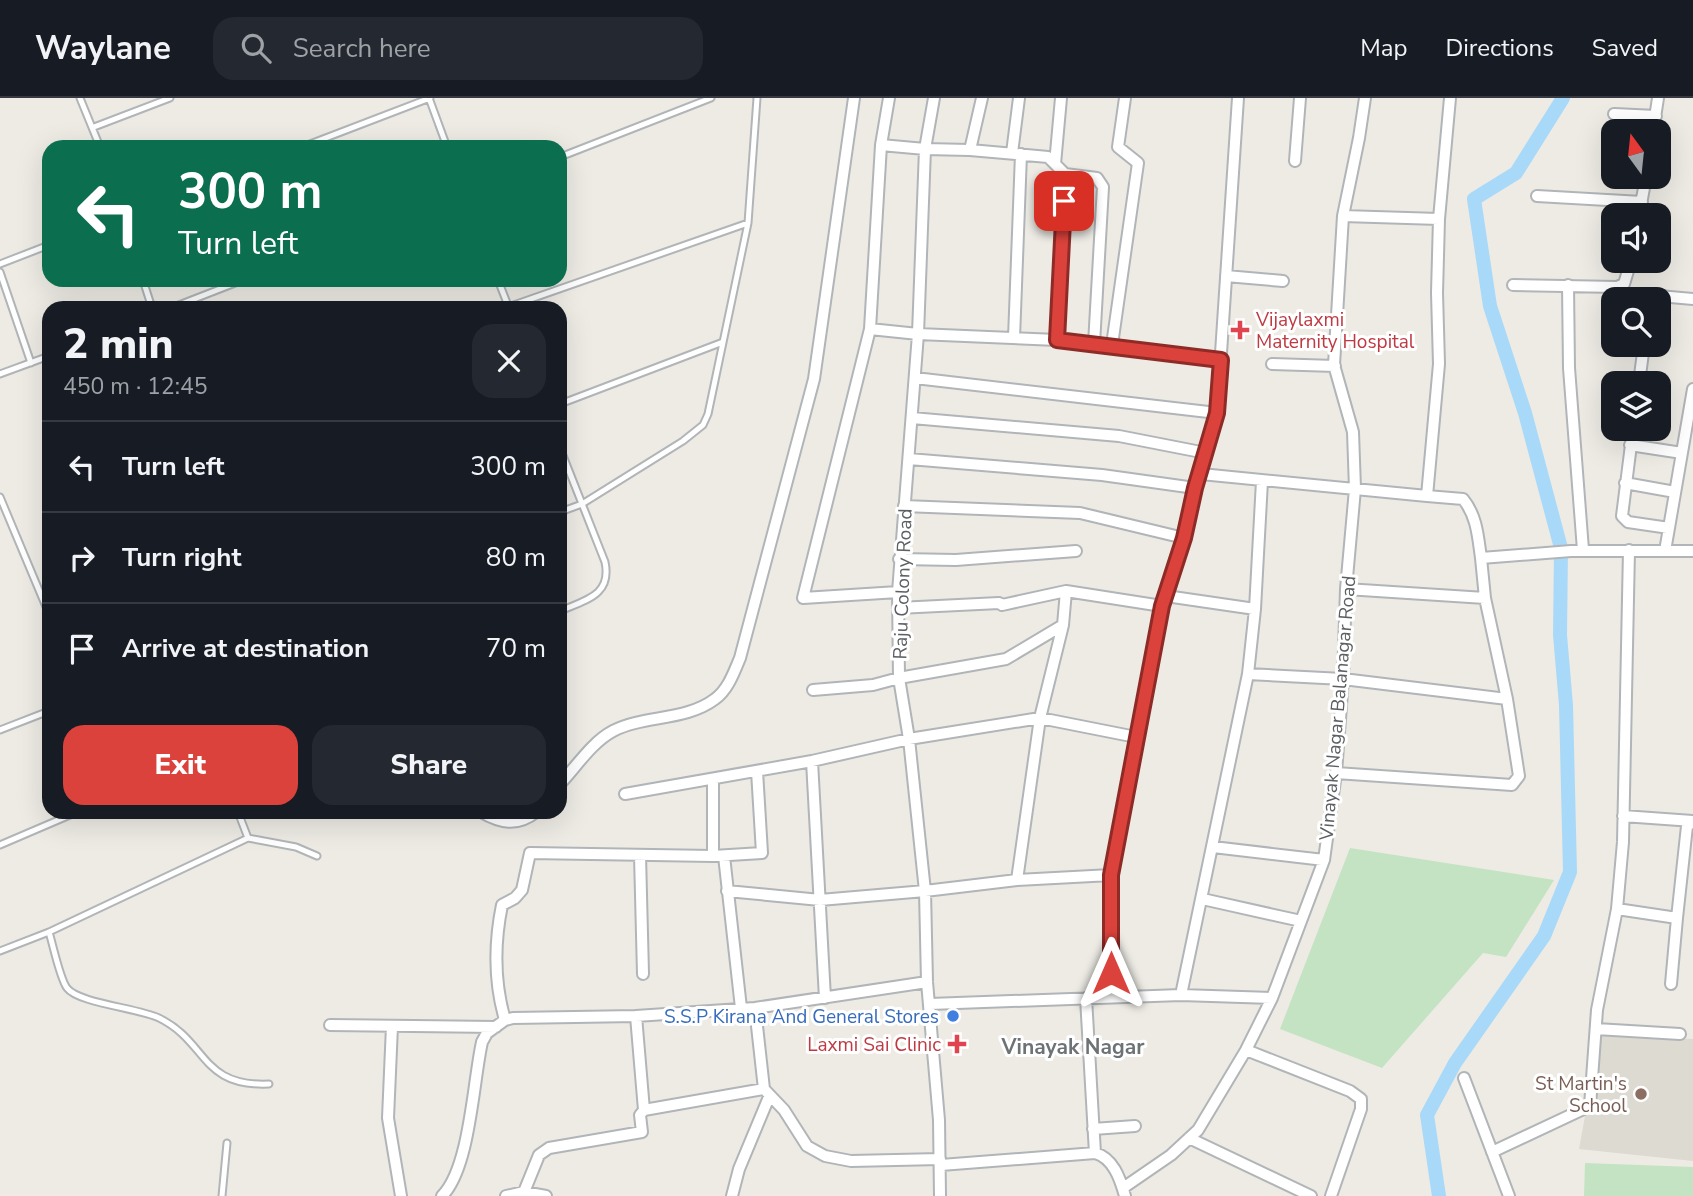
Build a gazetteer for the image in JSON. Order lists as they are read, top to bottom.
{
  "streets": {
    "street": ["Raju Colony Road", "Vinayak Nagar Balanagar Road"]
  },
  "districts": ["Vinayak Nagar"],
  "places": {
    "health": ["Vijaylaxmi Maternity Hospital", "Laxmi Sai Clinic"],
    "other": ["S.S.P Kirana And General Stores", "St Martin's School"]
  },
  "north": "top",
  "page": {
    "header": "Waylane",
    "search": "Search here",
    "nav": ["Map", "Directions", "Saved"],
    "turn": ["300 m", "Turn left"],
    "heading": ["2 min", "450 m · 12:45"],
    "list": [
      {
        "name": "Turn left",
        "value": "300 m"
      },
      {
        "name": "Turn right",
        "value": "80 m"
      },
      {
        "name": "Arrive at destination",
        "value": "70 m"
      }
    ],
    "buttons": ["Exit", "Share"]
  }
}
